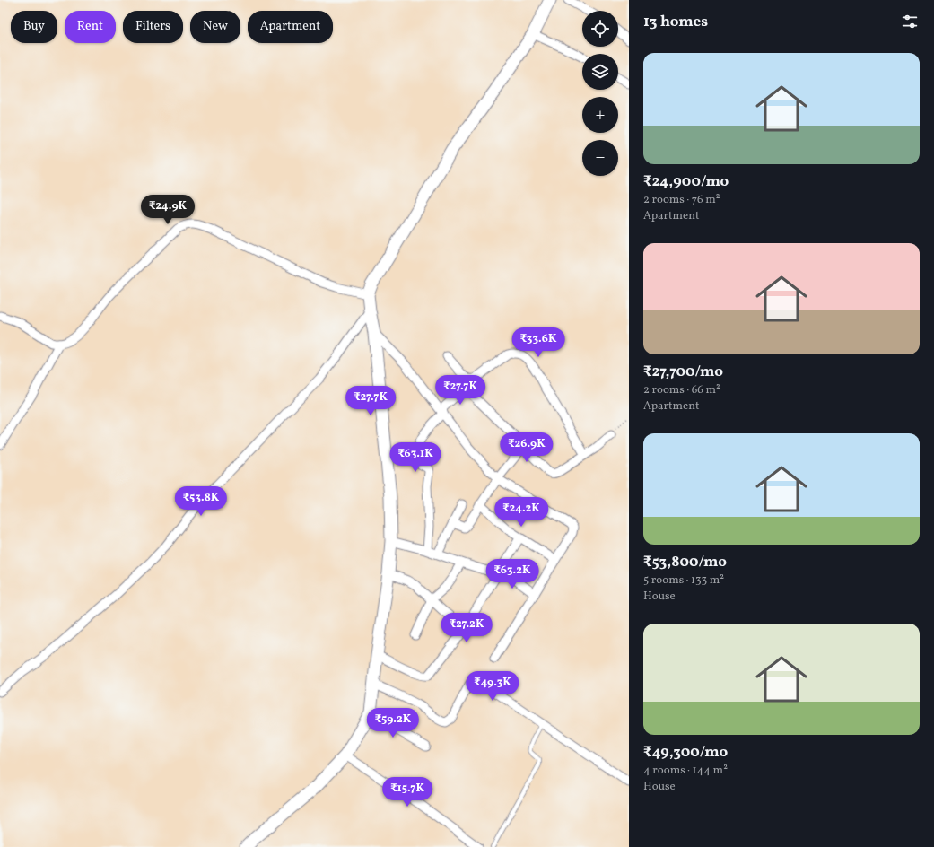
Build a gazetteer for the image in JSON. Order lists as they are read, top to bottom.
{
  "page": {
    "heading": "13 homes",
    "map_buttons": ["+", "−"],
    "chip": [
      "Buy",
      "Rent",
      "Filters",
      "New",
      "Apartment"
    ],
    "list": [
      {
        "name": "₹24,900/mo",
        "note": "2 rooms · 76 m² · Apartment"
      },
      {
        "name": "₹27,700/mo",
        "note": "2 rooms · 66 m² · Apartment"
      },
      {
        "name": "₹53,800/mo",
        "note": "5 rooms · 133 m² · House"
      },
      {
        "name": "₹49,300/mo",
        "note": "4 rooms · 144 m² · House"
      }
    ],
    "price": [
      "₹24.9K",
      "₹33.6K",
      "₹27.7K",
      "₹27.7K",
      "₹26.9K",
      "₹63.1K",
      "₹53.8K",
      "₹24.2K",
      "₹63.2K",
      "₹27.2K",
      "₹49.3K",
      "₹59.2K",
      "₹15.7K"
    ]
  }
}
